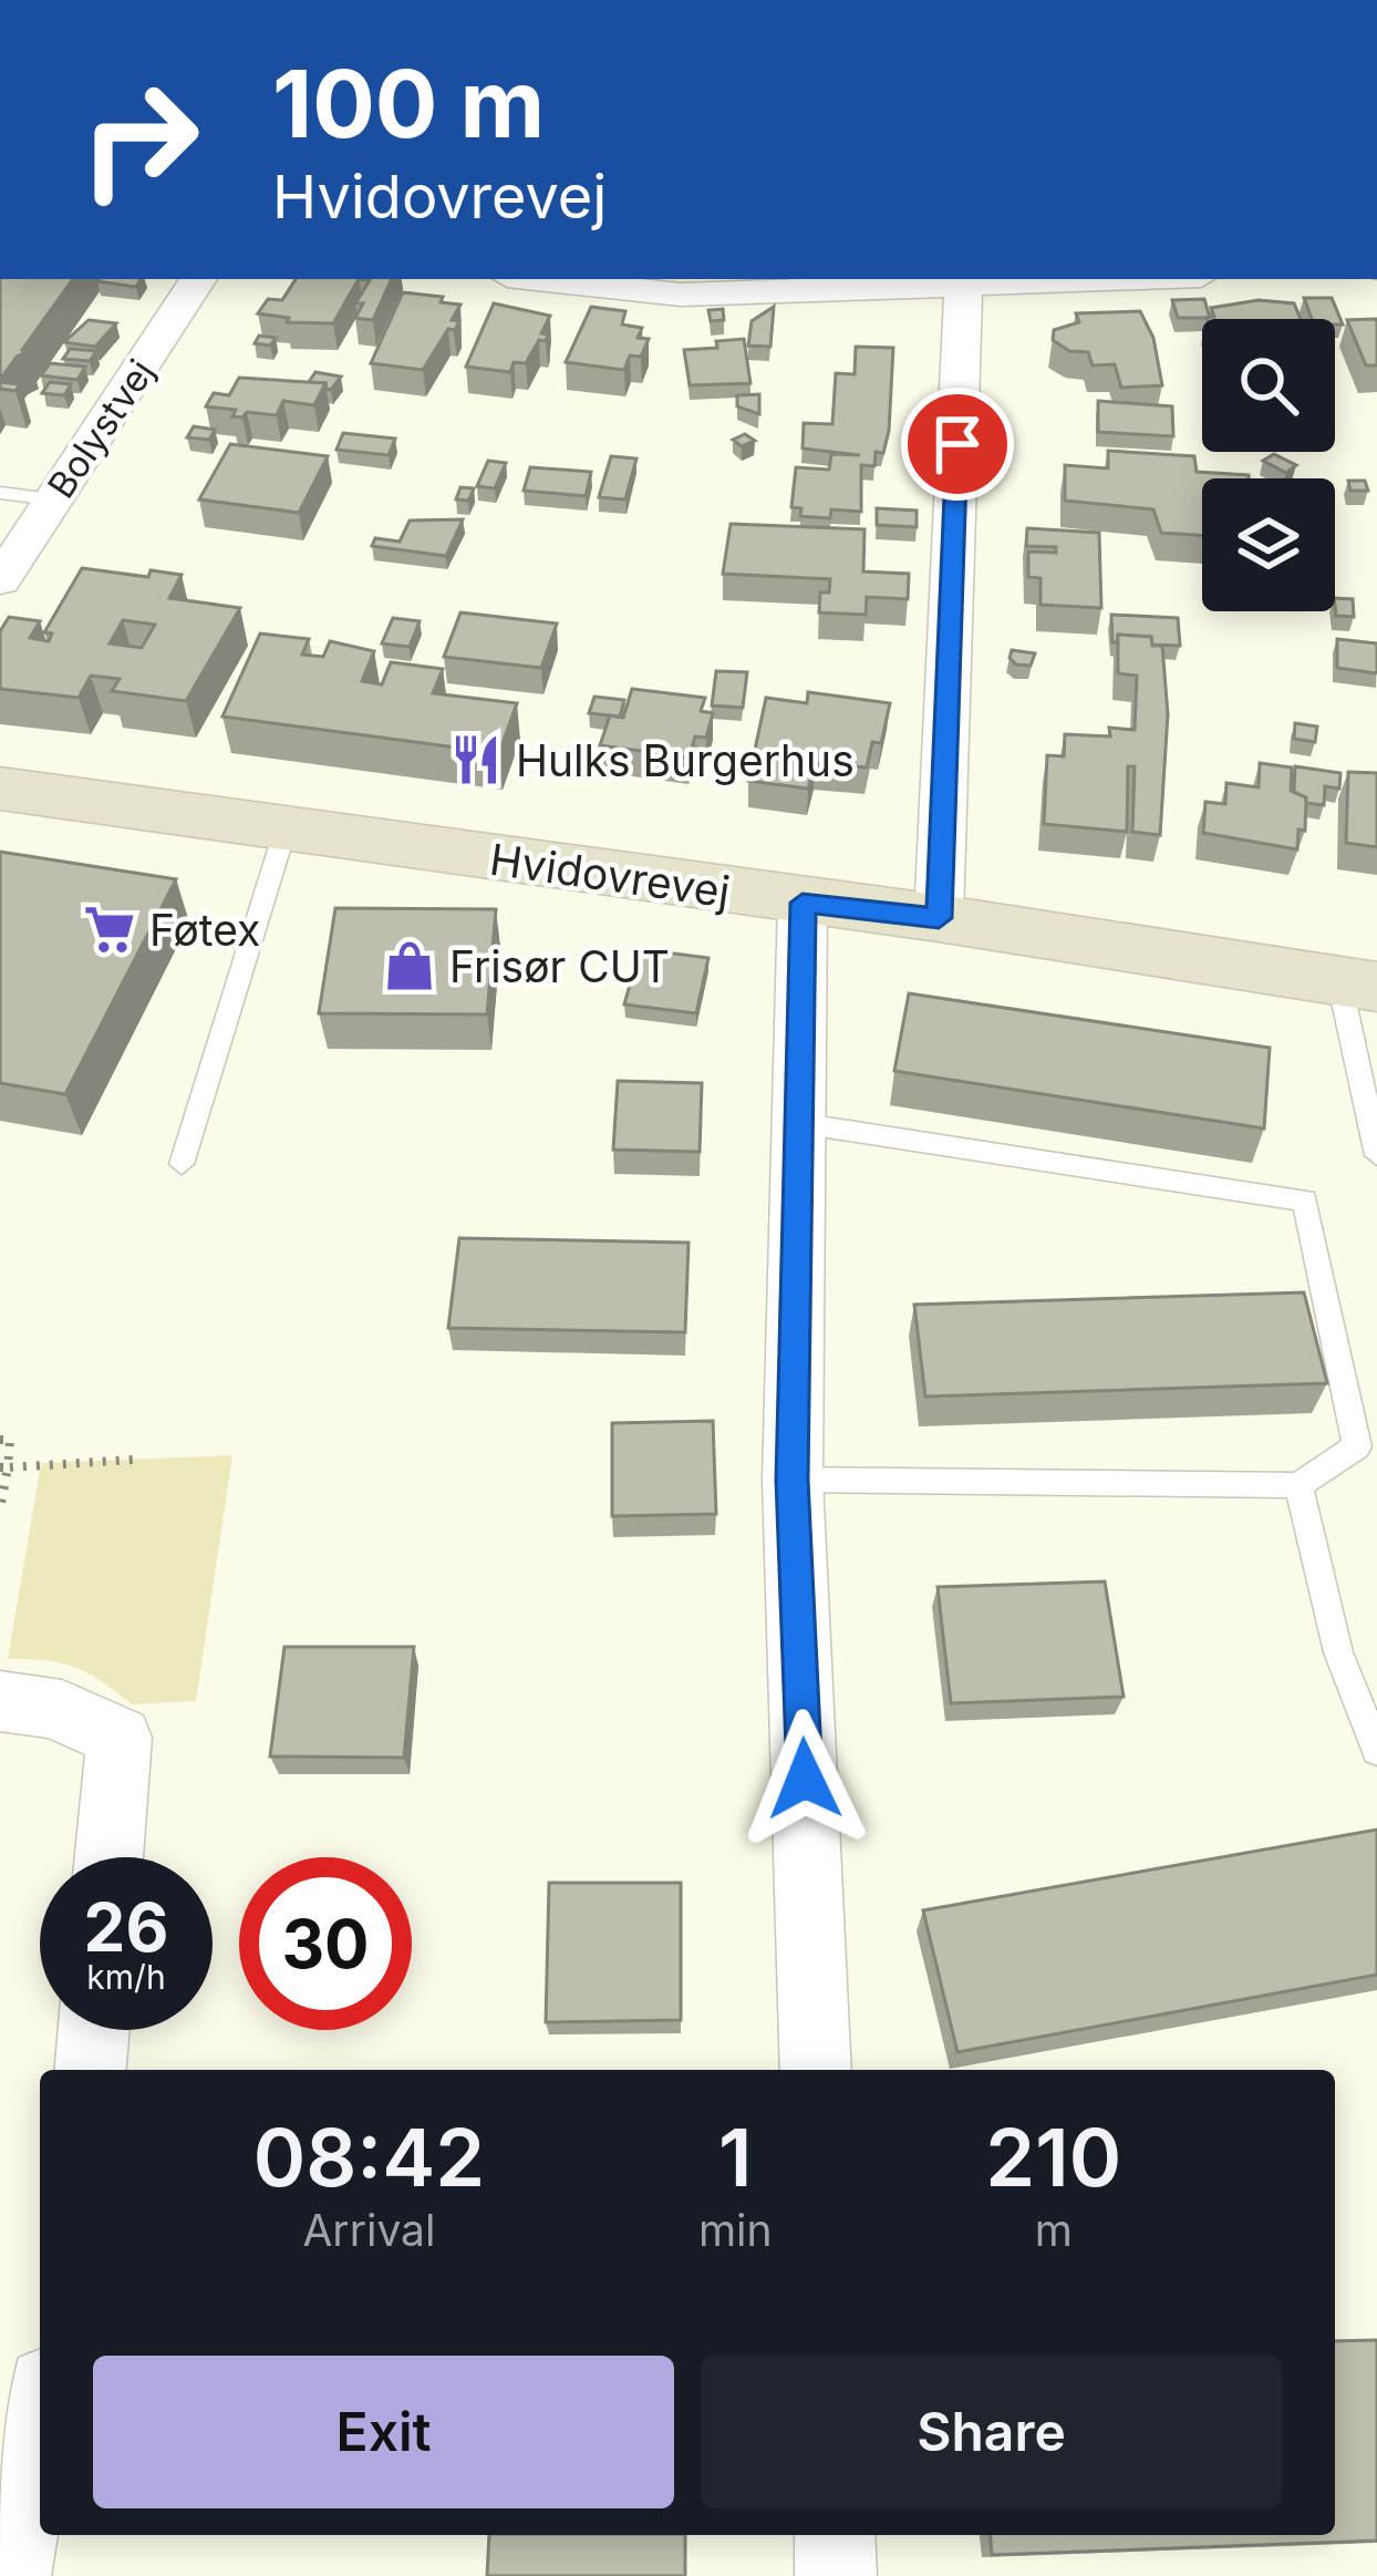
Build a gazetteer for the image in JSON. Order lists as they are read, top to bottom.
{
  "streets": {
    "street": ["Bolystvej", "Hvidovrevej"]
  },
  "places": {
    "restaurant": ["Hulks Burgerhus"],
    "supermarket": ["Føtex"],
    "shop": ["Frisør CUT"]
  },
  "page": {
    "turn": ["100 m", "Hvidovrevej"],
    "speed": "26 km/h",
    "limit": "30",
    "eta": [
      "08:42",
      "Arrival",
      "1",
      "min",
      "210",
      "m"
    ],
    "buttons": ["Exit", "Share"]
  }
}
